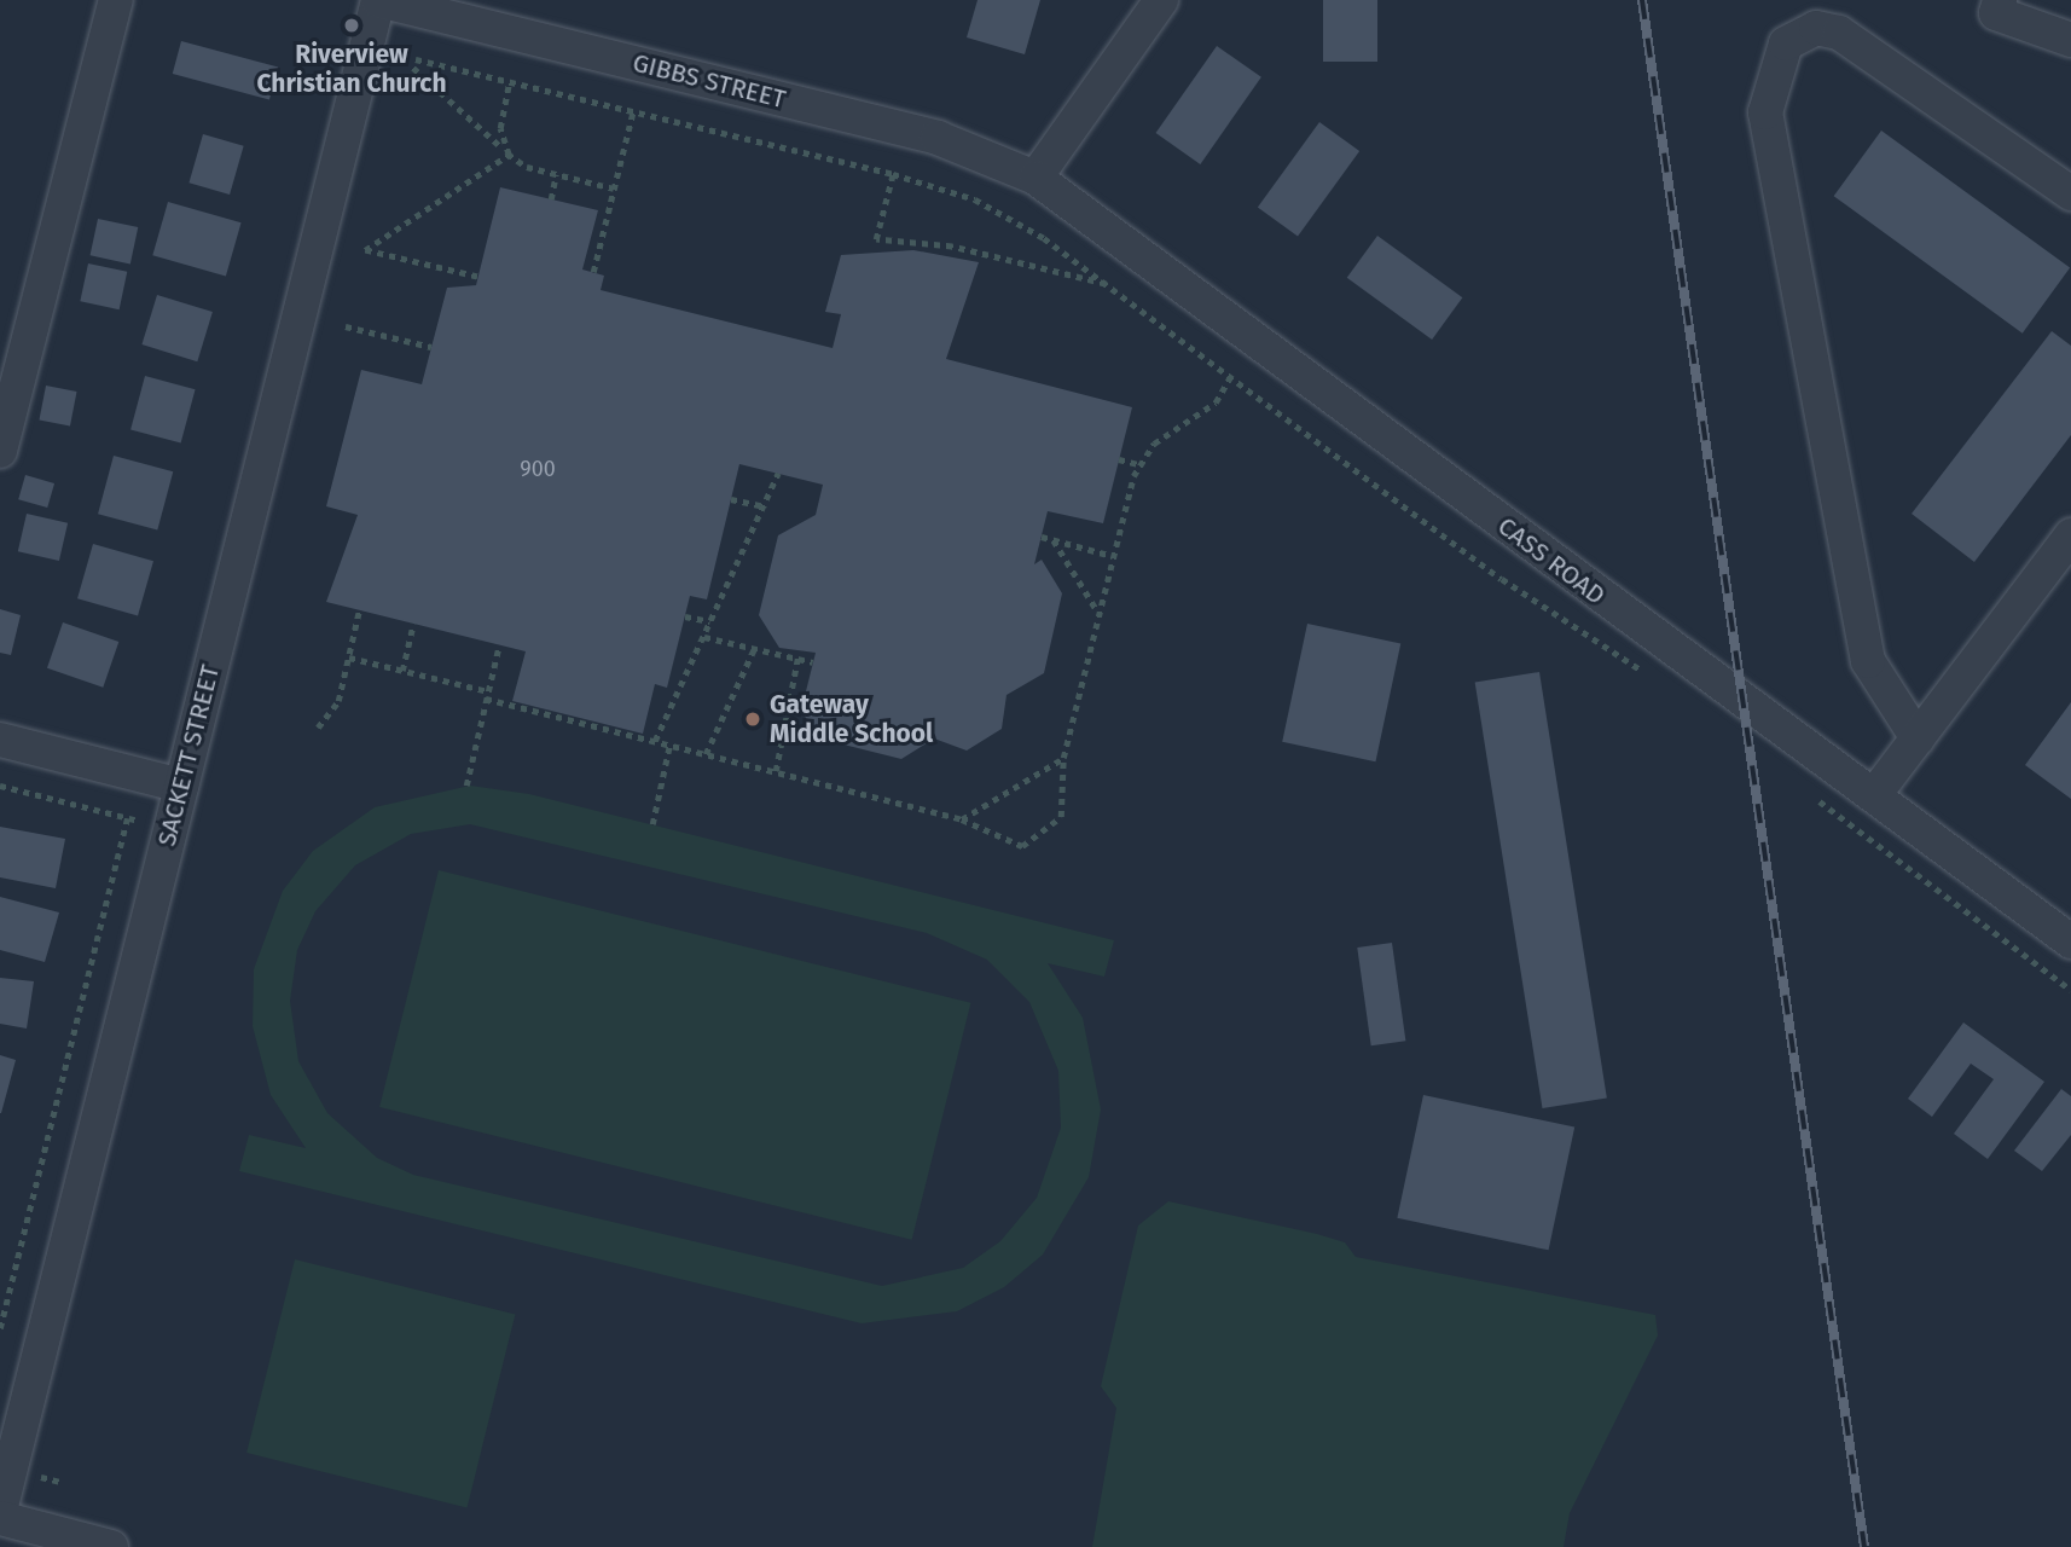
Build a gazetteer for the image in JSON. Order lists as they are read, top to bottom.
{
  "streets": {
    "street": ["GIBBS STREET", "CASS ROAD", "SACKETT STREET"]
  },
  "crossings": [
    ["GIBBS STREET", "CASS ROAD"],
    ["GIBBS STREET", "SACKETT STREET"]
  ],
  "places": ["Riverview Christian Church", "Gateway Middle School"],
  "house_numbers": ["900"]
}
